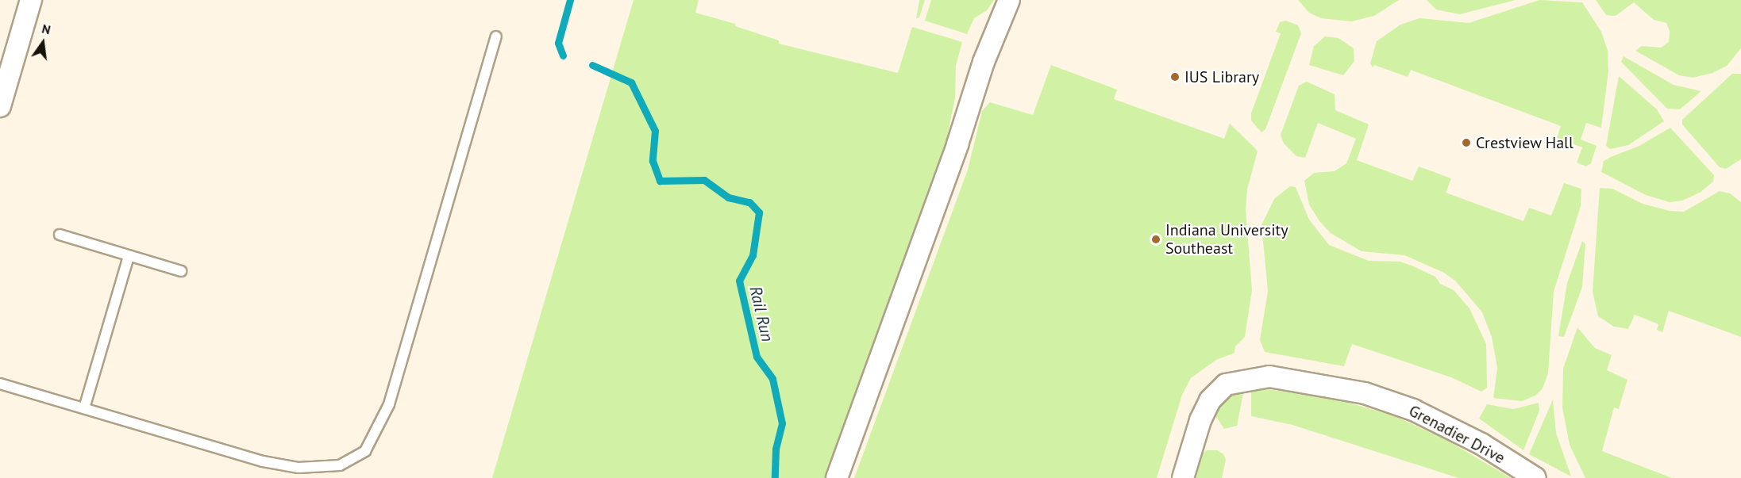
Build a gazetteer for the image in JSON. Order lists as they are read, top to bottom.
{
  "streets": {
    "street": ["Grenadier Drive"]
  },
  "water": ["Rail Run"],
  "places": ["IUS Library", "Crestview Hall", "Indiana University Southeast"],
  "north": "top"
}
